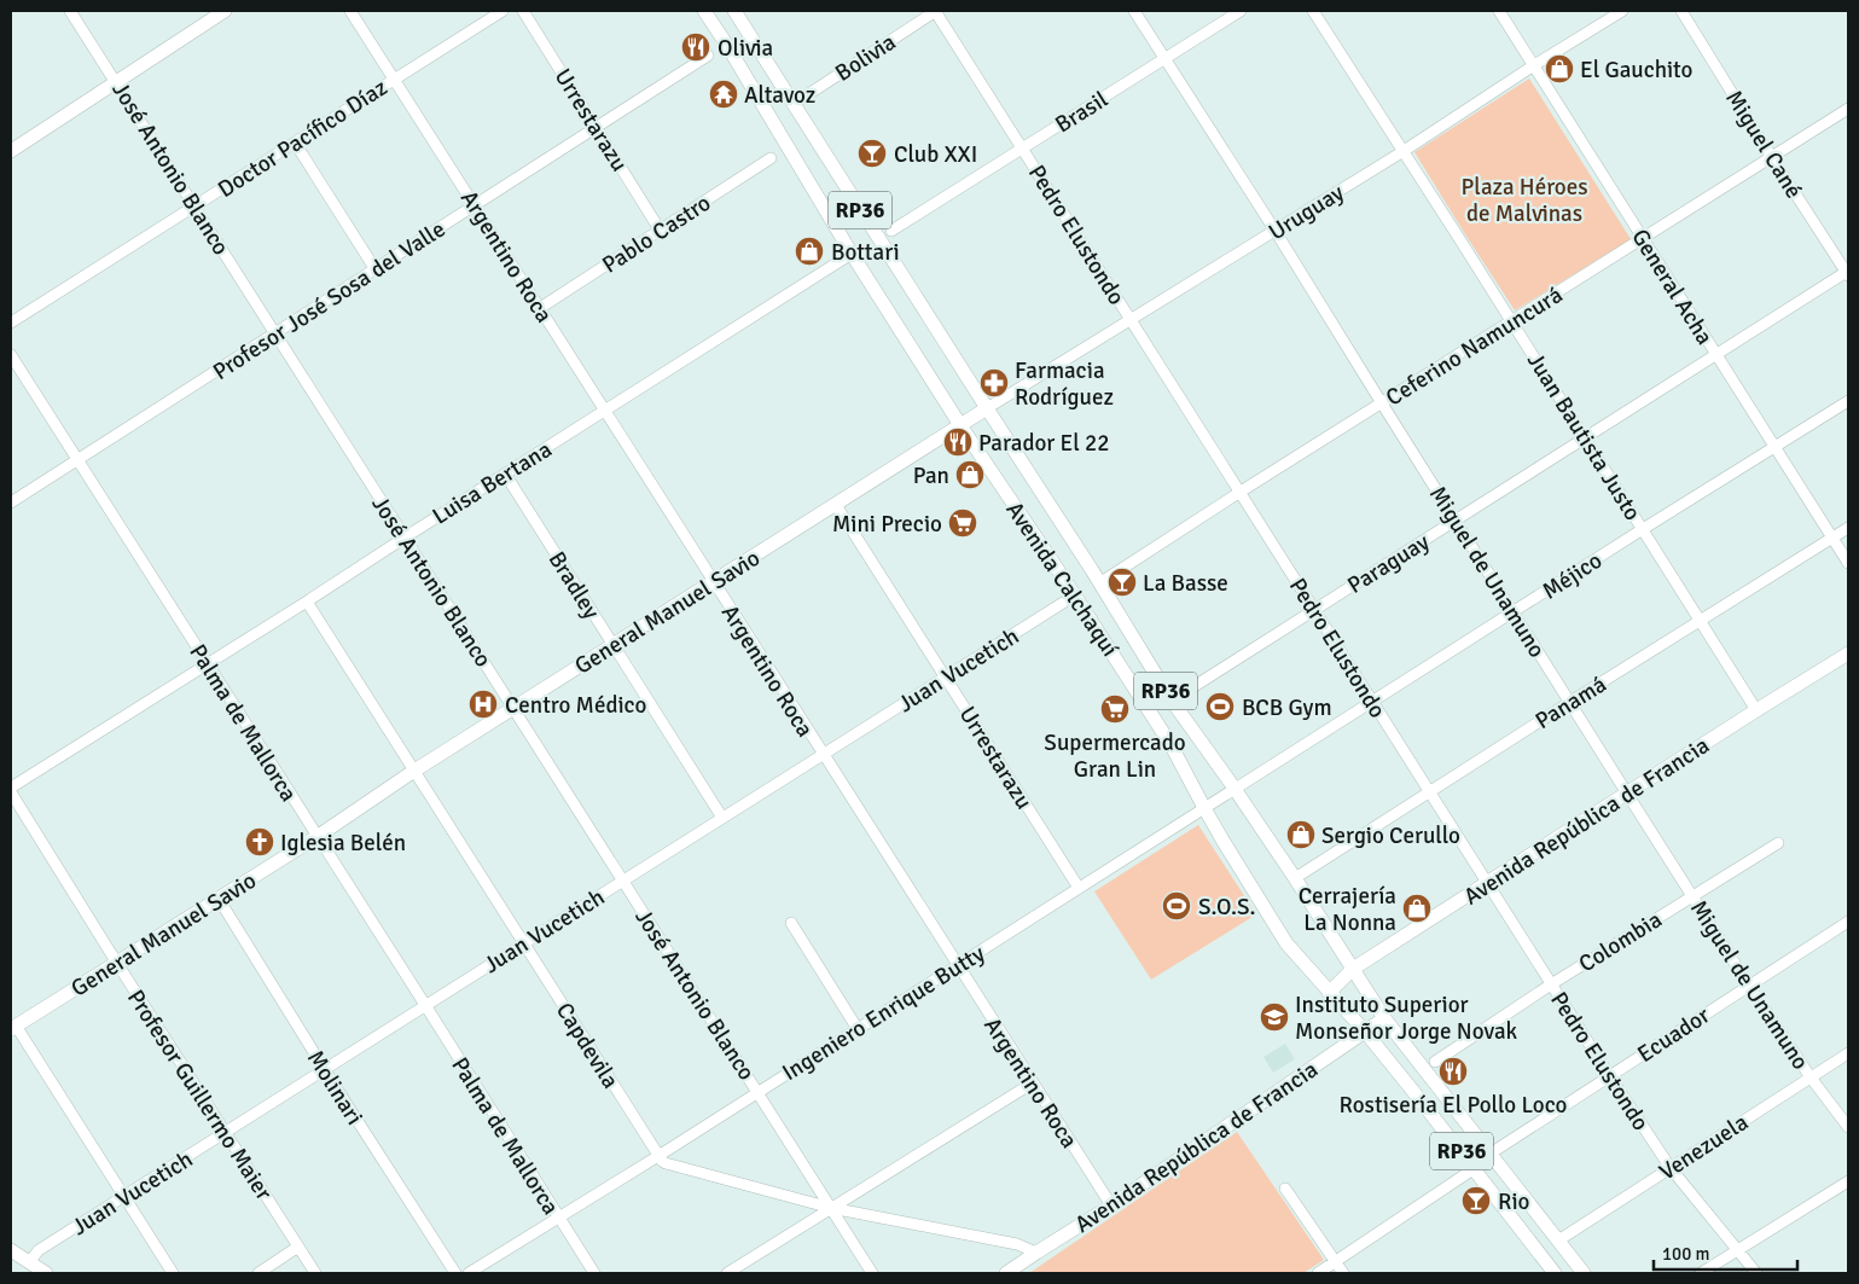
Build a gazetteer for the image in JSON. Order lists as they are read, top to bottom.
{
  "streets": {
    "main road": [
      "RP36",
      "Avenida Calchaquí",
      "General Manuel Savio",
      "Avenida República de Francia"
    ],
    "street": [
      "Bolivia",
      "Brasil",
      "Urrestarazu",
      "Doctor Pacífico Díaz",
      "Miguel Cané",
      "José Antonio Blanco",
      "Uruguay",
      "Pablo Castro",
      "Pedro Elustondo",
      "Argentino Roca",
      "General Acha",
      "Profesor José Sosa del Valle",
      "Ceferino Namuncurá",
      "Juan Bautista Justo",
      "Luisa Bertana",
      "Paraguay",
      "Miguel de Unamuno",
      "Méjico",
      "Bradley",
      "Juan Vucetich",
      "Panamá",
      "Palma de Mallorca",
      "Colombia",
      "Ingeniero Enrique Butty",
      "Ecuador",
      "Capdevila",
      "Molinari",
      "Profesor Guillermo Maier",
      "Venezuela"
    ]
  },
  "crossings": [
    ["Bolivia", "Pedro Elustondo"],
    ["Bolivia", "Avenida Calchaquí"],
    ["Brasil", "Pedro Elustondo"],
    ["Brasil", "Miguel de Unamuno"],
    ["Urrestarazu", "Pablo Castro"],
    ["Urrestarazu", "Profesor José Sosa del Valle"],
    ["Urrestarazu", "General Manuel Savio"],
    ["Urrestarazu", "Juan Vucetich"],
    ["Urrestarazu", "Ingeniero Enrique Butty"],
    ["Doctor Pacífico Díaz", "José Antonio Blanco"],
    ["Doctor Pacífico Díaz", "Argentino Roca"],
    ["Miguel Cané", "Ceferino Namuncurá"],
    ["Miguel Cané", "Paraguay"],
    ["José Antonio Blanco", "Profesor José Sosa del Valle"],
    ["José Antonio Blanco", "Luisa Bertana"],
    ["José Antonio Blanco", "General Manuel Savio"],
    ["José Antonio Blanco", "Juan Vucetich"],
    ["José Antonio Blanco", "Ingeniero Enrique Butty"],
    ["Uruguay", "Pedro Elustondo"],
    ["Uruguay", "General Acha"],
    ["Uruguay", "Juan Bautista Justo"],
    ["Uruguay", "Miguel de Unamuno"],
    ["Uruguay", "Avenida Calchaquí"],
    ["Uruguay", "General Manuel Savio"],
    ["Pablo Castro", "Argentino Roca"],
    ["Pedro Elustondo", "Ceferino Namuncurá"],
    ["Pedro Elustondo", "Paraguay"],
    ["Pedro Elustondo", "Méjico"],
    ["Pedro Elustondo", "Panamá"],
    ["Pedro Elustondo", "Avenida República de Francia"],
    ["Pedro Elustondo", "Colombia"],
    ["Pedro Elustondo", "Ecuador"],
    ["Pedro Elustondo", "Venezuela"],
    ["Argentino Roca", "Profesor José Sosa del Valle"],
    ["Argentino Roca", "Luisa Bertana"],
    ["Argentino Roca", "General Manuel Savio"],
    ["Argentino Roca", "Juan Vucetich"],
    ["Argentino Roca", "Avenida República de Francia"],
    ["Argentino Roca", "Ingeniero Enrique Butty"],
    ["General Acha", "Ceferino Namuncurá"],
    ["General Acha", "Paraguay"],
    ["General Acha", "Méjico"],
    ["General Acha", "Panamá"],
    ["Profesor José Sosa del Valle", "Palma de Mallorca"],
    ["Ceferino Namuncurá", "Juan Bautista Justo"],
    ["Ceferino Namuncurá", "Miguel de Unamuno"],
    ["Ceferino Namuncurá", "Avenida Calchaquí"],
    ["Juan Bautista Justo", "Paraguay"],
    ["Juan Bautista Justo", "Méjico"],
    ["Juan Bautista Justo", "Panamá"],
    ["Juan Bautista Justo", "Avenida República de Francia"],
    ["Luisa Bertana", "Avenida Calchaquí"],
    ["Luisa Bertana", "Bradley"],
    ["Luisa Bertana", "Palma de Mallorca"],
    ["Luisa Bertana", "Capdevila"],
    ["Luisa Bertana", "Profesor Guillermo Maier"],
    ["Paraguay", "Miguel de Unamuno"],
    ["Paraguay", "Avenida Calchaquí"],
    ["Miguel de Unamuno", "Méjico"],
    ["Miguel de Unamuno", "Panamá"],
    ["Miguel de Unamuno", "Avenida República de Francia"],
    ["Miguel de Unamuno", "Colombia"],
    ["Miguel de Unamuno", "Ecuador"],
    ["Miguel de Unamuno", "Venezuela"],
    ["Méjico", "Avenida Calchaquí"],
    ["Méjico", "Ingeniero Enrique Butty"],
    ["Avenida Calchaquí", "General Manuel Savio"],
    ["Avenida Calchaquí", "Panamá"],
    ["Avenida Calchaquí", "Avenida República de Francia"],
    ["Avenida Calchaquí", "Ingeniero Enrique Butty"],
    ["Avenida Calchaquí", "Venezuela"],
    ["Bradley", "General Manuel Savio"],
    ["Bradley", "Juan Vucetich"],
    ["General Manuel Savio", "Palma de Mallorca"],
    ["General Manuel Savio", "Capdevila"],
    ["General Manuel Savio", "Molinari"],
    ["General Manuel Savio", "Profesor Guillermo Maier"],
    ["Juan Vucetich", "Palma de Mallorca"],
    ["Juan Vucetich", "Capdevila"],
    ["Juan Vucetich", "Molinari"],
    ["Juan Vucetich", "Profesor Guillermo Maier"],
    ["Palma de Mallorca", "Ingeniero Enrique Butty"],
    ["Ingeniero Enrique Butty", "Capdevila"]
  ],
  "parks": ["Plaza Héroes de Malvinas"],
  "places": {
    "restaurant": ["Olivia", "Parador El 22", "Rostisería El Pollo Loco"],
    "shop": [
      "El Gauchito",
      "Bottari",
      "Pan",
      "Sergio Cerullo",
      "Cerrajería La Nonna"
    ],
    "temple": ["Altavoz"],
    "bar": ["Club XXI", "La Basse", "Rio"],
    "pharmacy": ["Farmacia Rodríguez"],
    "supermarket": ["Mini Precio", "Supermercado Gran Lin"],
    "hospital": ["Centro Médico"],
    "sports": ["BCB Gym", "S.O.S."],
    "church": ["Iglesia Belén"],
    "school or university": ["Instituto Superior Monseñor Jorge Novak"]
  },
  "scale_bar": "100 m"
}
